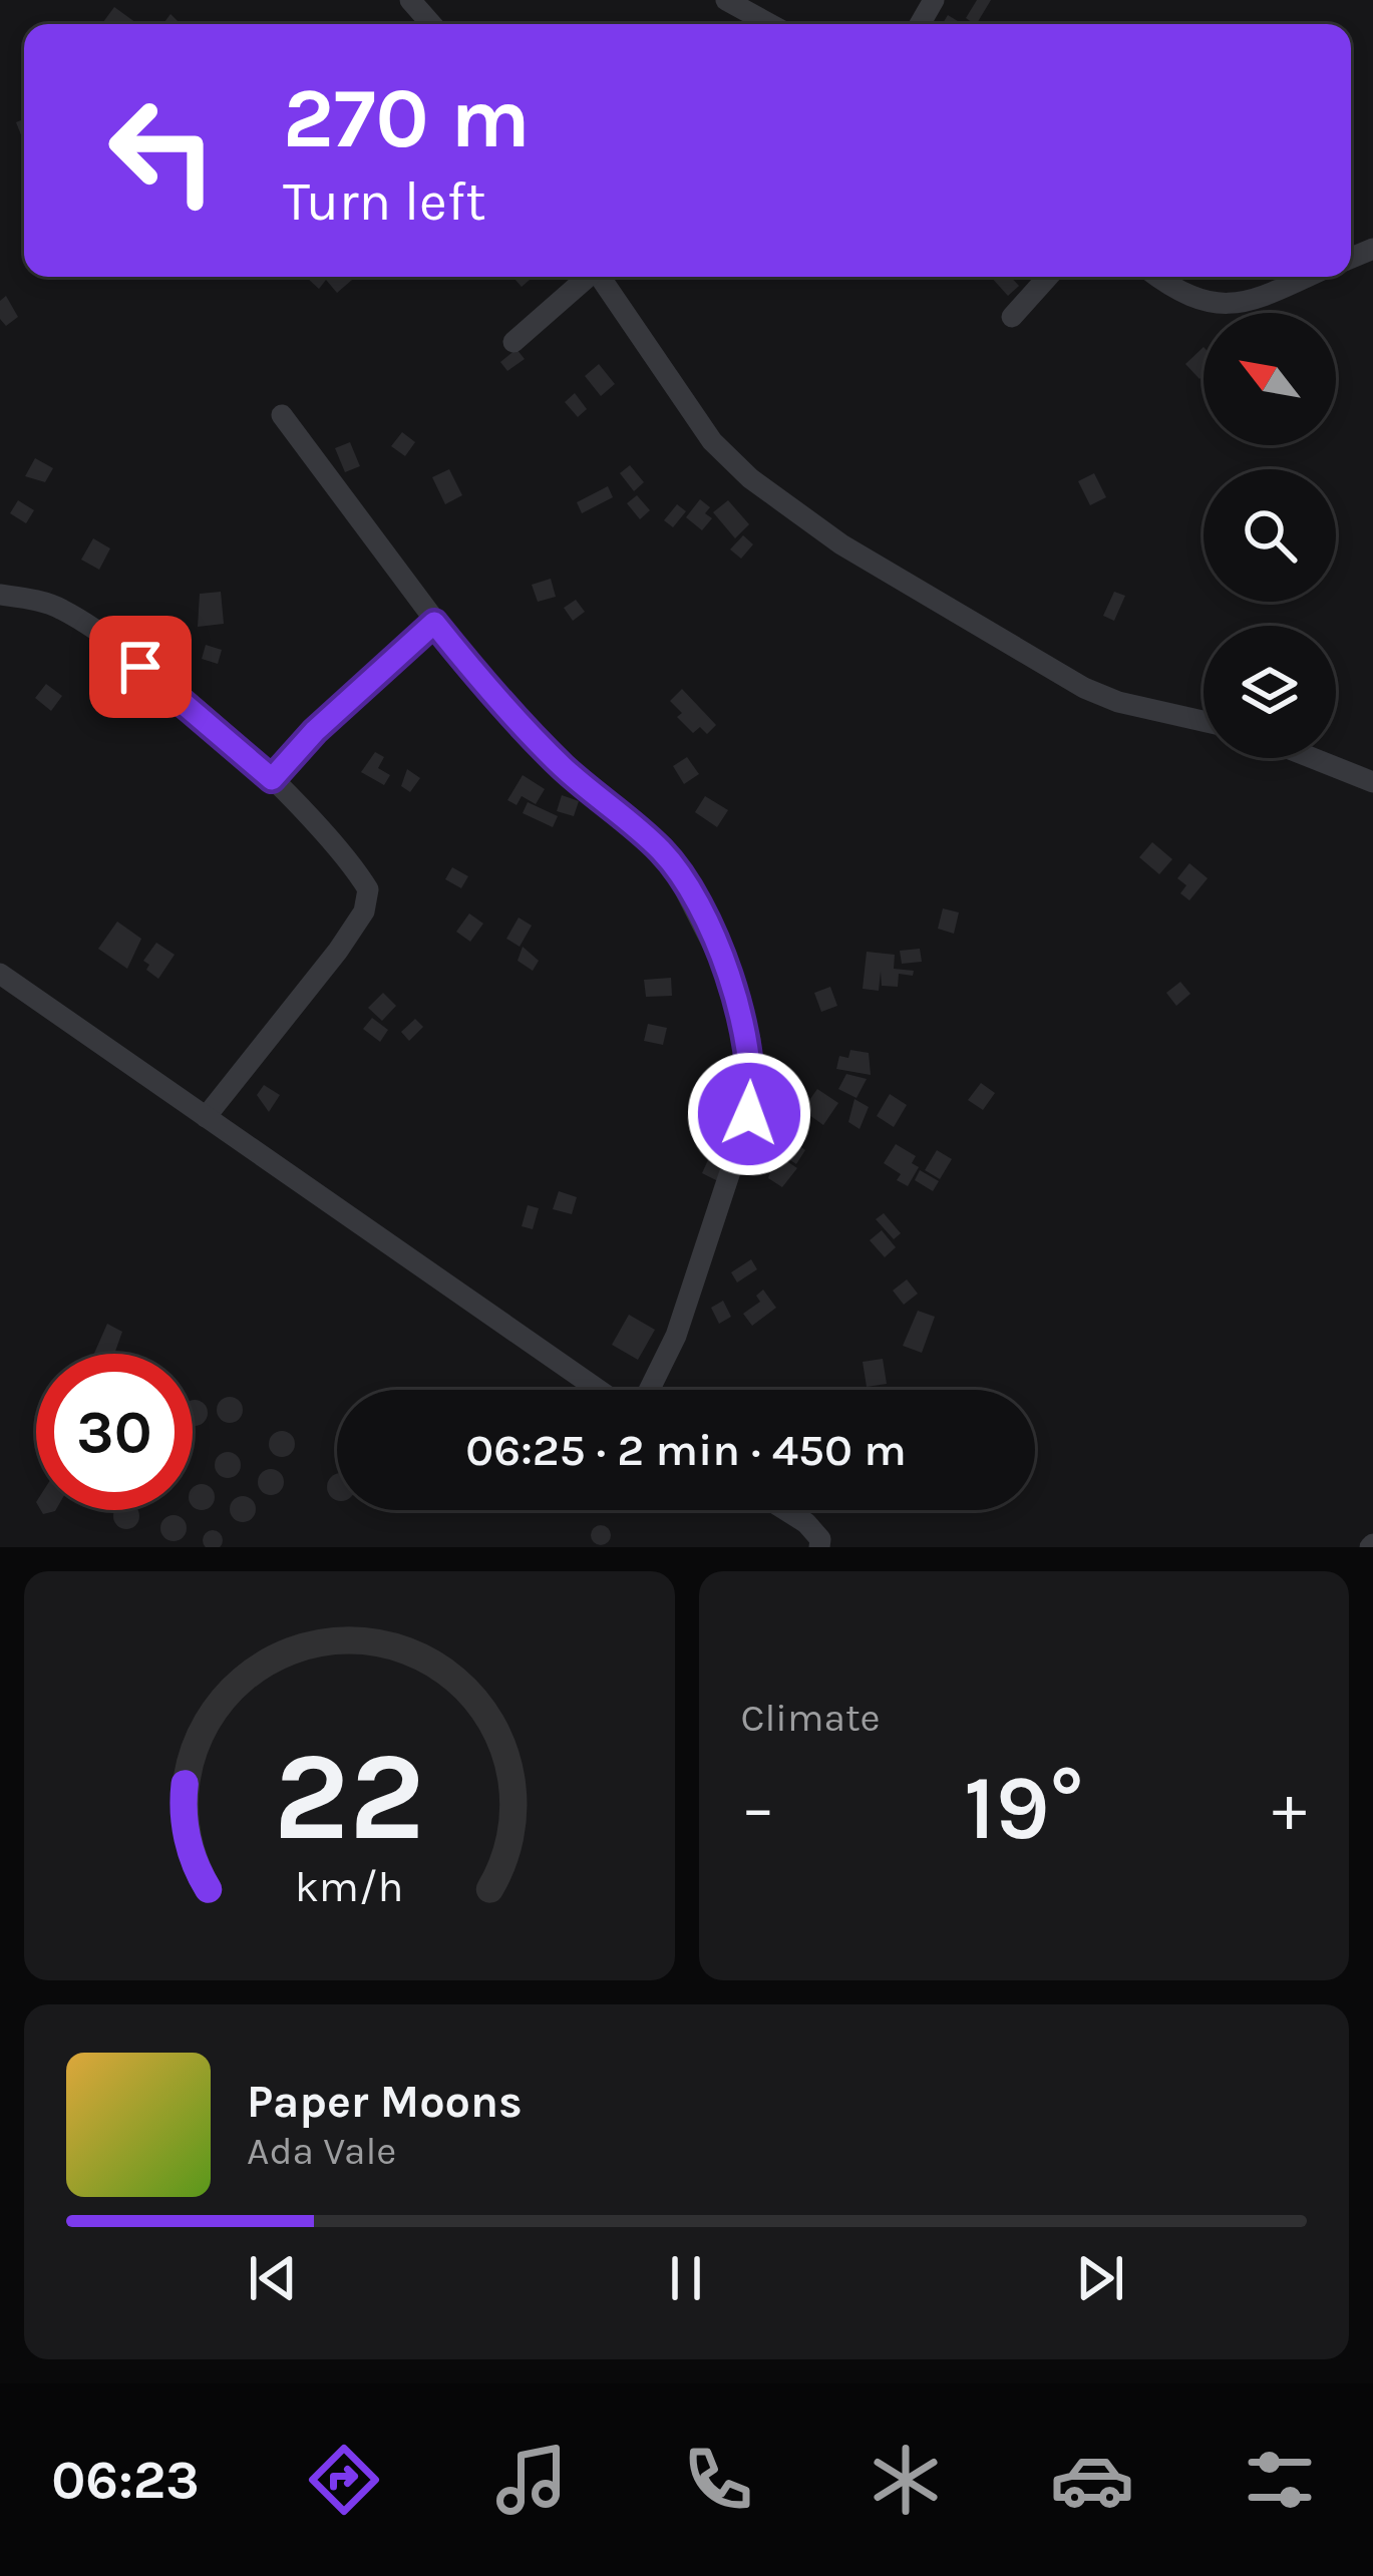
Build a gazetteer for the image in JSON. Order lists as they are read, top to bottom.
{
  "north": "top left",
  "page": {
    "turn": ["270 m", "Turn left"],
    "limit": "30",
    "trip": "06:25 · 2 min · 450 m",
    "tile": "Climate",
    "heat": ["−", "19°", "+"],
    "song": ["Paper Moons", "Ada Vale"],
    "tabs": "06:23",
    "gauge": ["22", "km/h"]
  }
}
